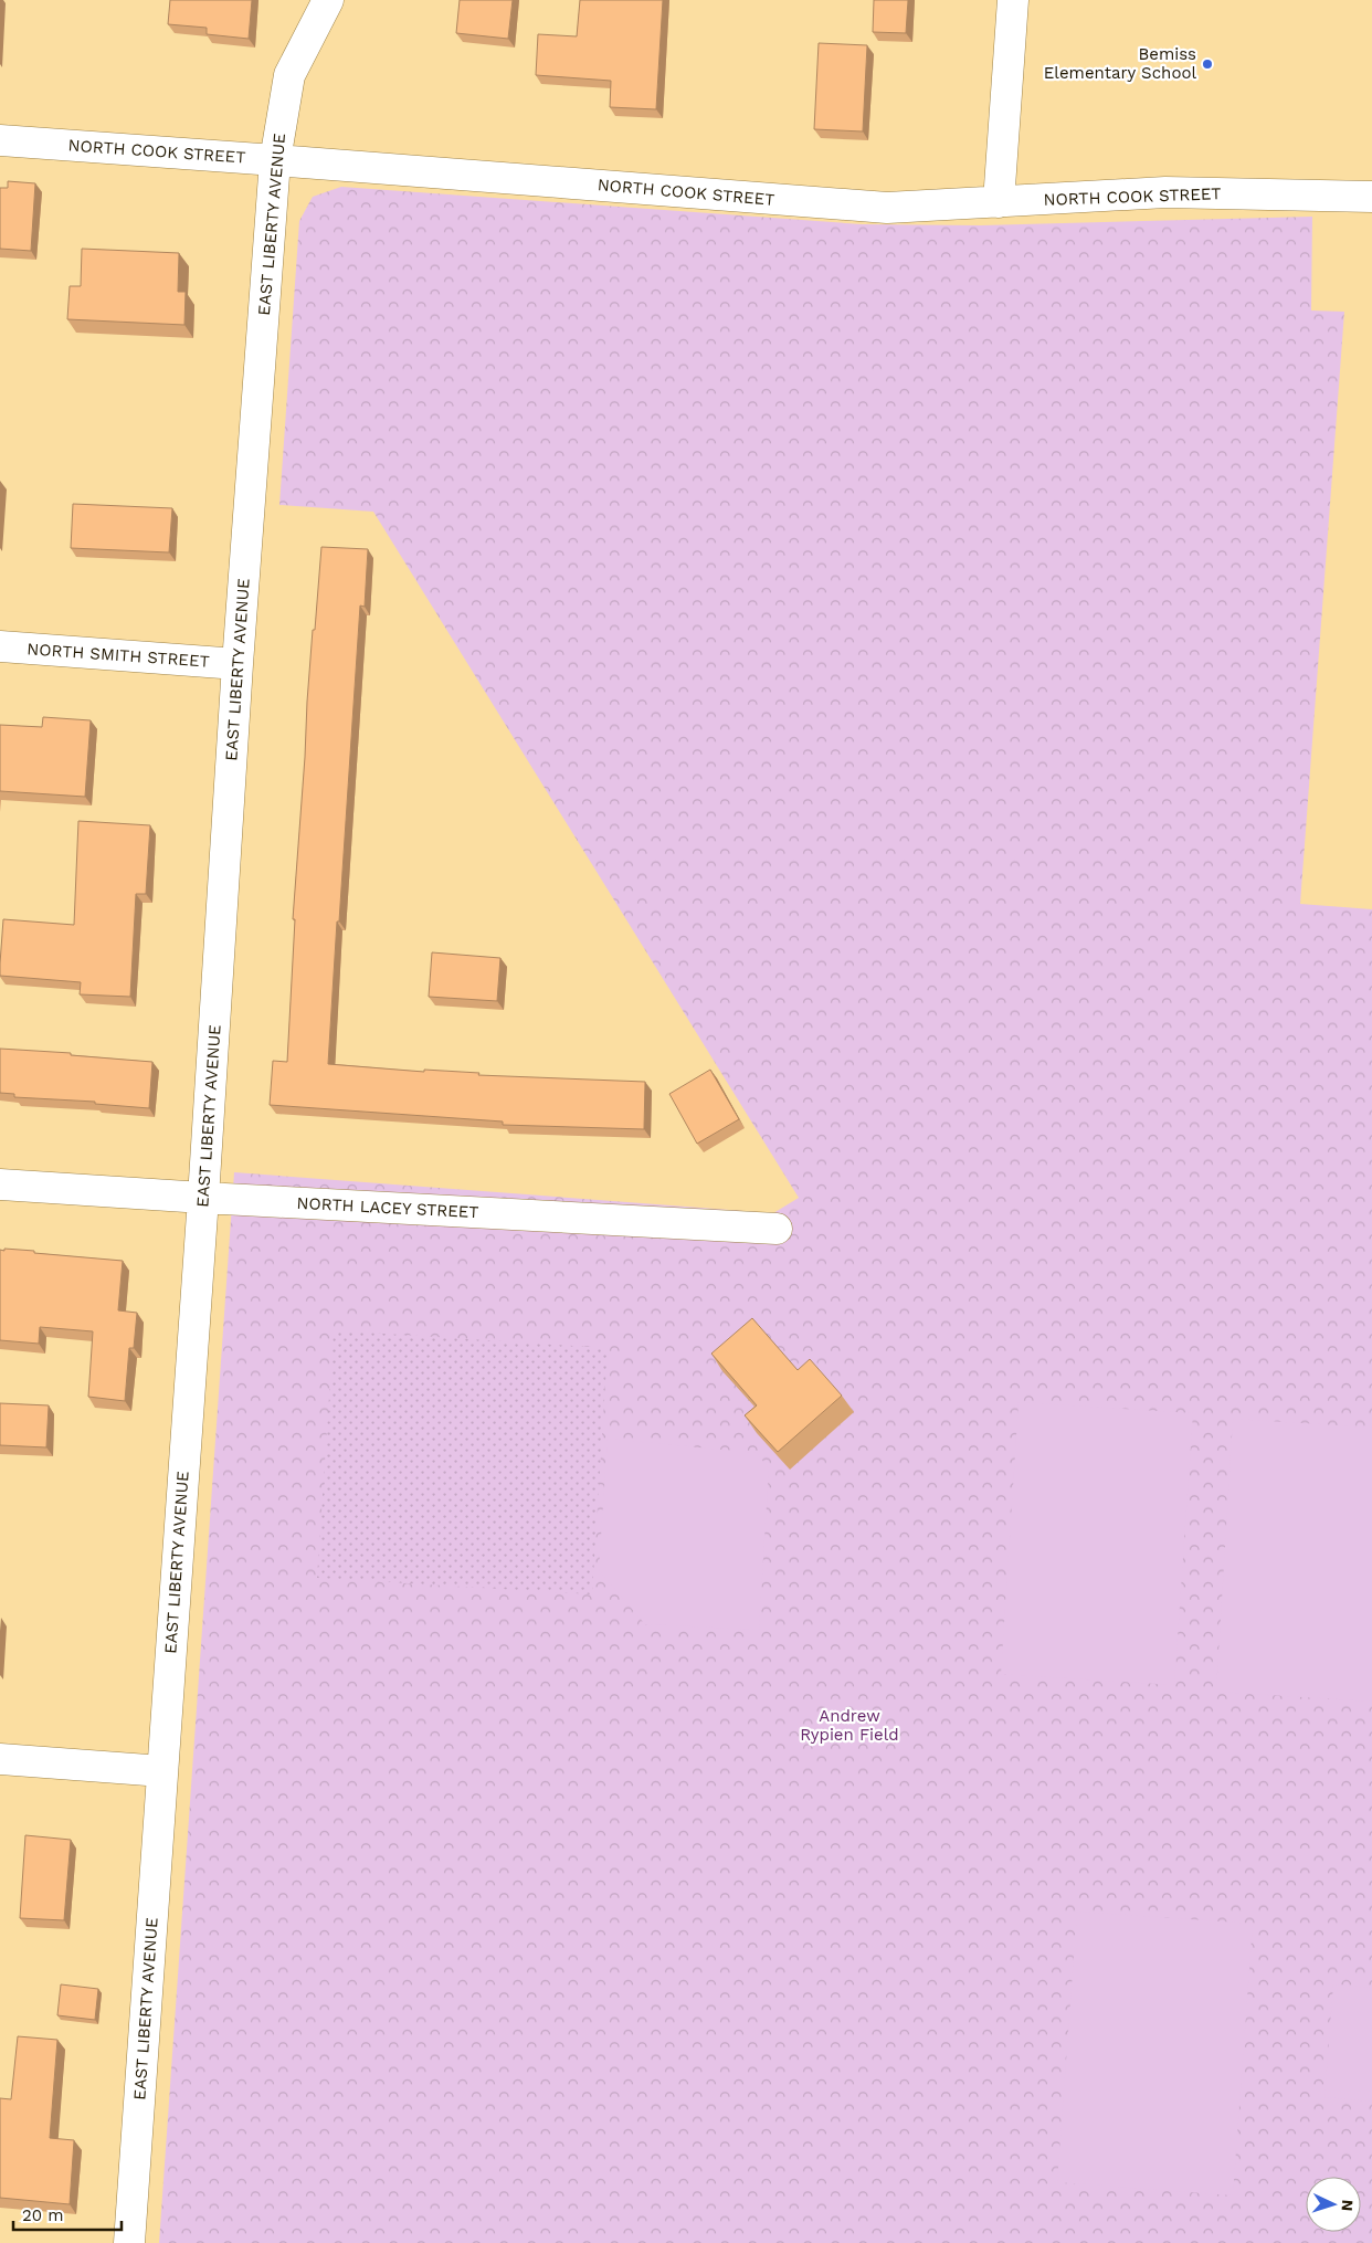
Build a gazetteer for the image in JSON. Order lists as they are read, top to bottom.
{
  "streets": {
    "street": [
      "NORTH COOK STREET",
      "EAST LIBERTY AVENUE",
      "NORTH SMITH STREET",
      "NORTH LACEY STREET"
    ]
  },
  "crossings": [
    ["NORTH COOK STREET", "EAST LIBERTY AVENUE"],
    ["EAST LIBERTY AVENUE", "NORTH SMITH STREET"],
    ["EAST LIBERTY AVENUE", "NORTH LACEY STREET"]
  ],
  "parks": ["Andrew Rypien Field"],
  "places": ["Bemiss Elementary School"],
  "scale_bar": "20 m",
  "north": "right"
}
